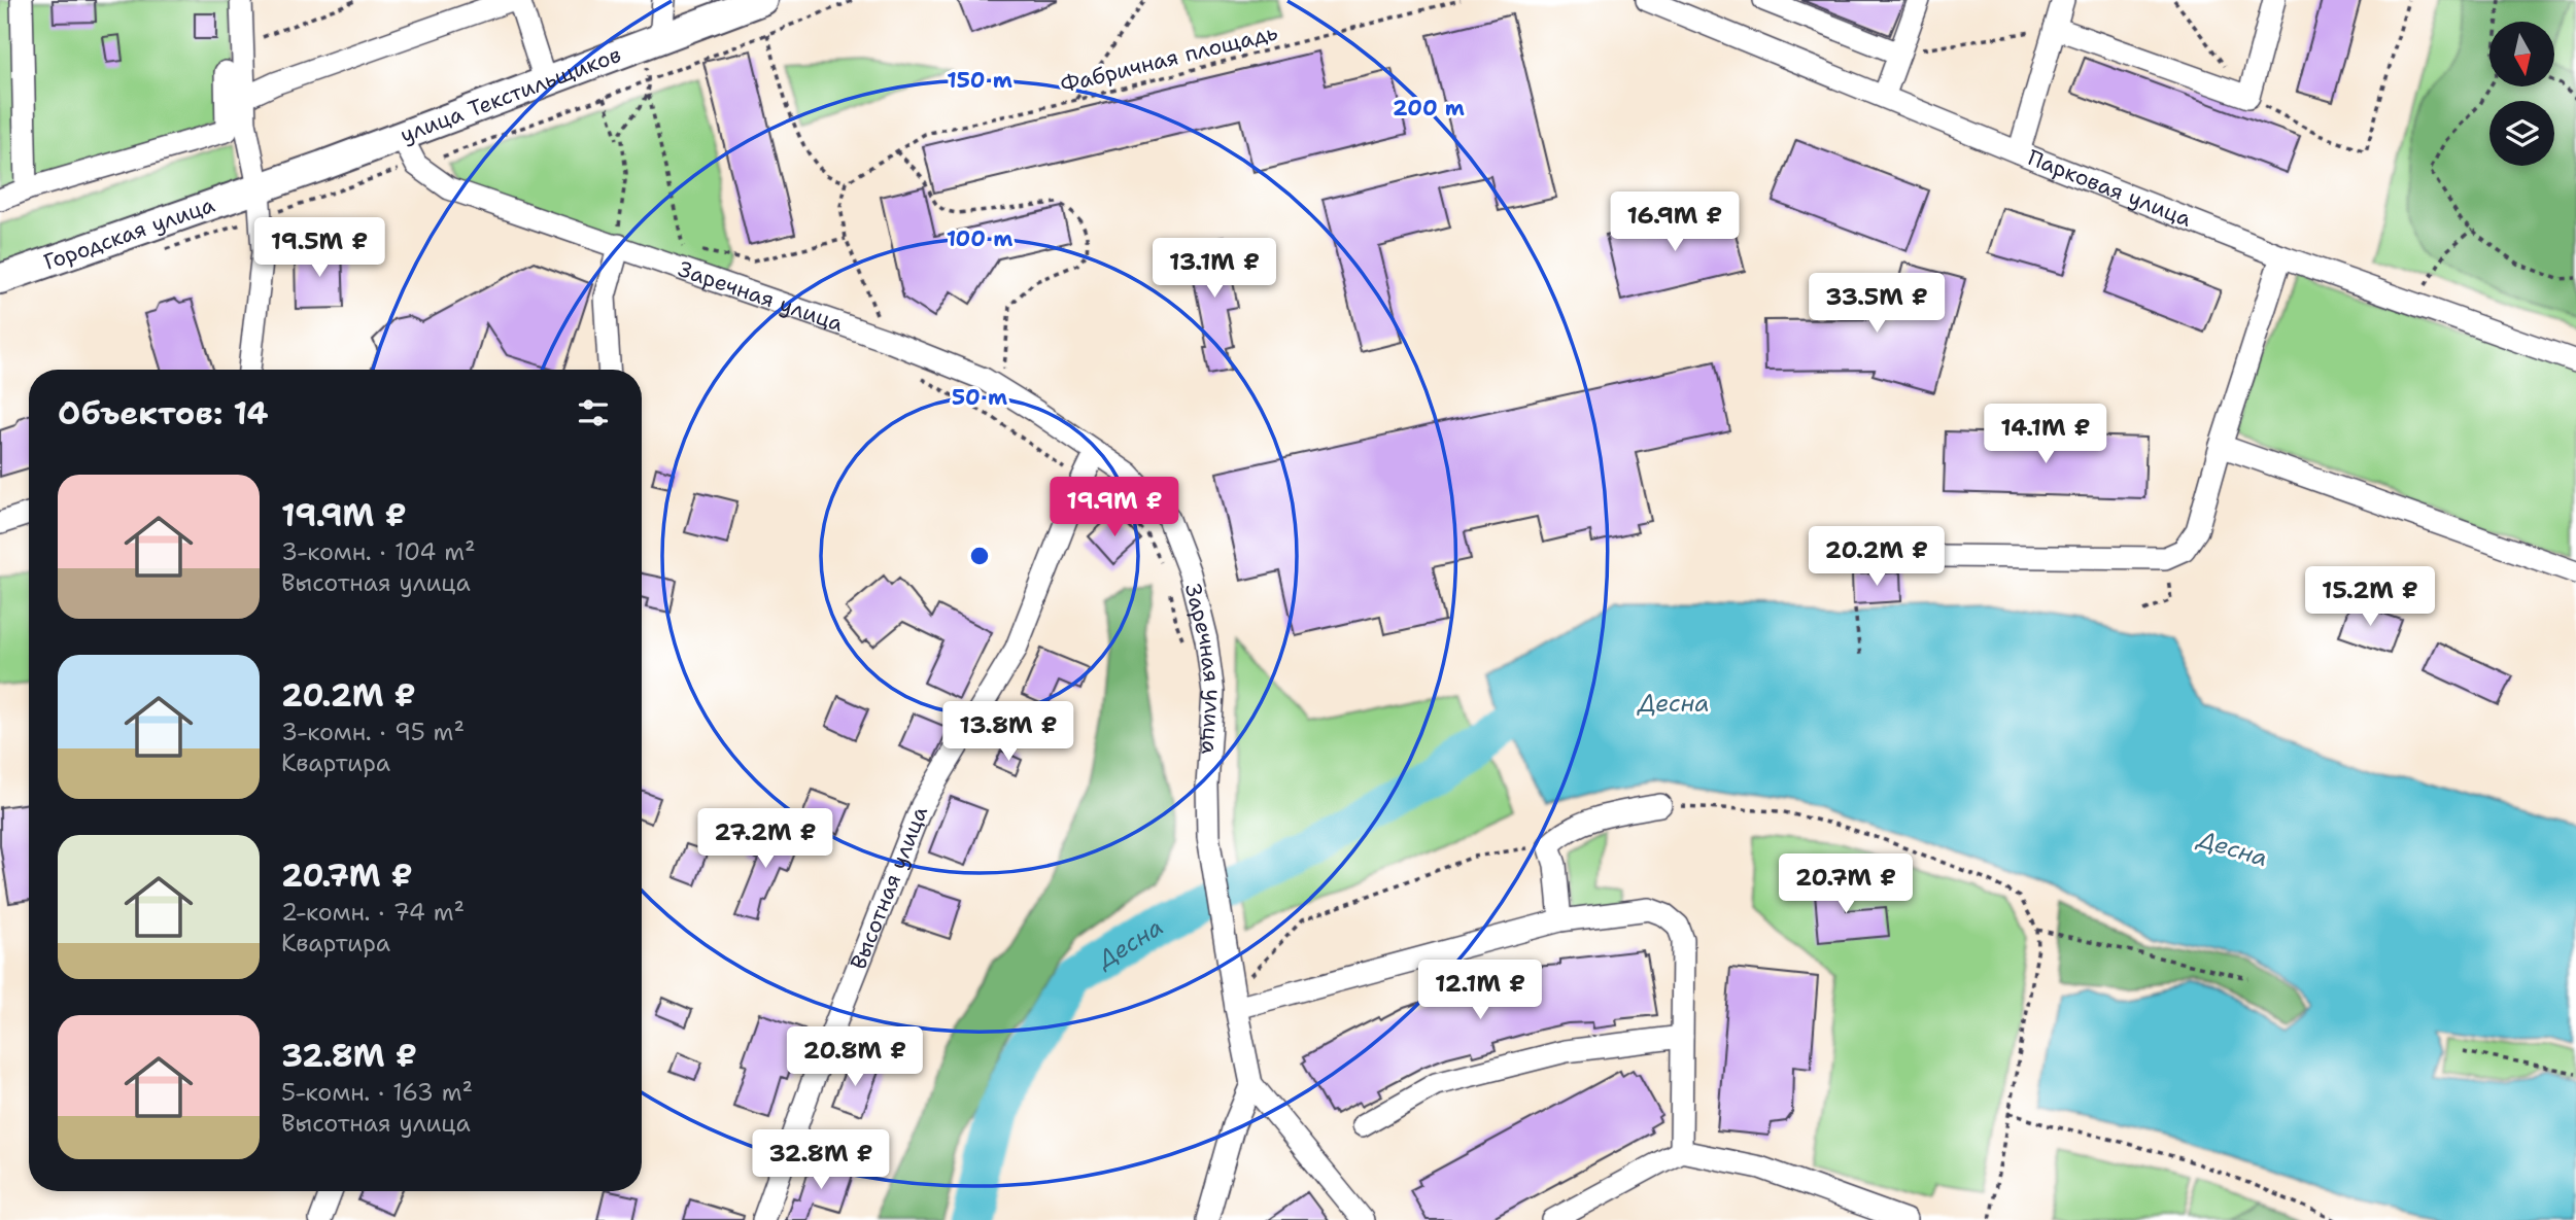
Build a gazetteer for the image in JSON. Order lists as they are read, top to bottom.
{
  "streets": {
    "main road": ["улица Текстильщиков", "Городская улица"],
    "street": ["Парковая улица", "Заречная улица", "Высотная улица"],
    "path": ["Фабричная площадь"]
  },
  "crossings": [
    ["улица Текстильщиков", "Городская улица"],
    ["улица Текстильщиков", "Заречная улица"],
    ["Заречная улица", "Высотная улица"]
  ],
  "water": ["Десна"],
  "north": "bottom",
  "page": {
    "price": [
      "16.9M ₽",
      "19.5M ₽",
      "13.1M ₽",
      "33.5M ₽",
      "14.1M ₽",
      "19.9M ₽",
      "20.2M ₽",
      "15.2M ₽",
      "13.8M ₽",
      "27.2M ₽",
      "20.7M ₽",
      "12.1M ₽",
      "20.8M ₽",
      "32.8M ₽"
    ],
    "heading": "Объектов: 14",
    "list": [
      {
        "name": "19.9M ₽",
        "note": "3-комн. · 104 m² · Высотная улица"
      },
      {
        "name": "20.2M ₽",
        "note": "3-комн. · 95 m² · Квартира"
      },
      {
        "name": "20.7M ₽",
        "note": "2-комн. · 74 m² · Квартира"
      },
      {
        "name": "32.8M ₽",
        "note": "5-комн. · 163 m² · Высотная улица"
      }
    ]
  },
  "rings": [
    "150 m",
    "200 m",
    "100 m",
    "50 m"
  ]
}
